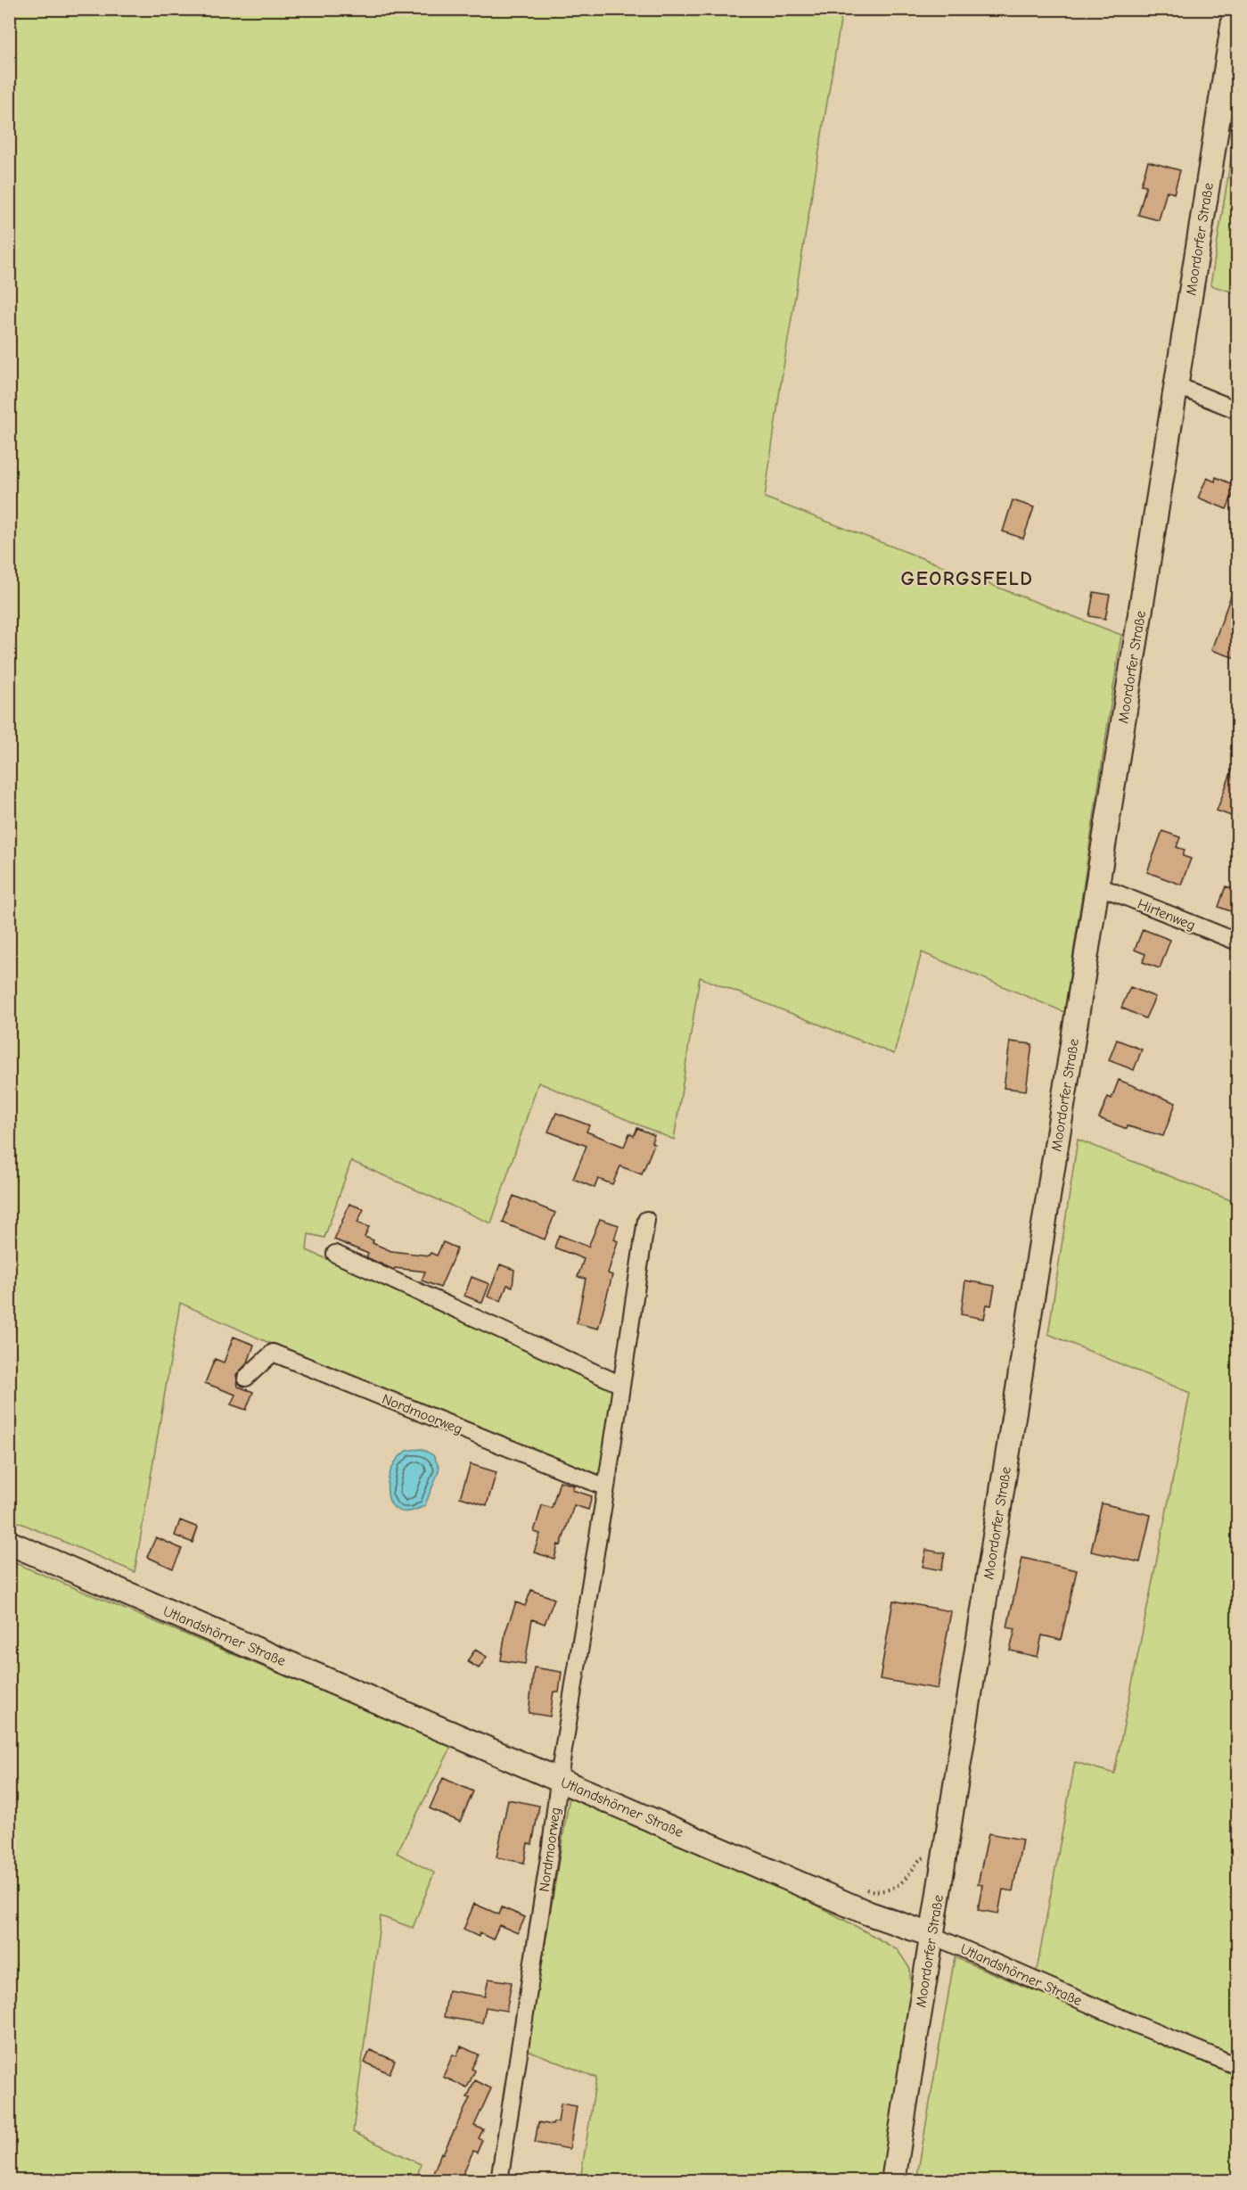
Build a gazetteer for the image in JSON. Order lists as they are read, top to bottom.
{
  "streets": {
    "street": [
      "Moordorfer Straße",
      "Hirtenweg",
      "Nordmoorweg",
      "Utlandshörner Straße"
    ]
  },
  "crossings": [
    ["Moordorfer Straße", "Hirtenweg"],
    ["Moordorfer Straße", "Utlandshörner Straße"],
    ["Nordmoorweg", "Utlandshörner Straße"]
  ],
  "districts": ["GEORGSFELD"]
}
